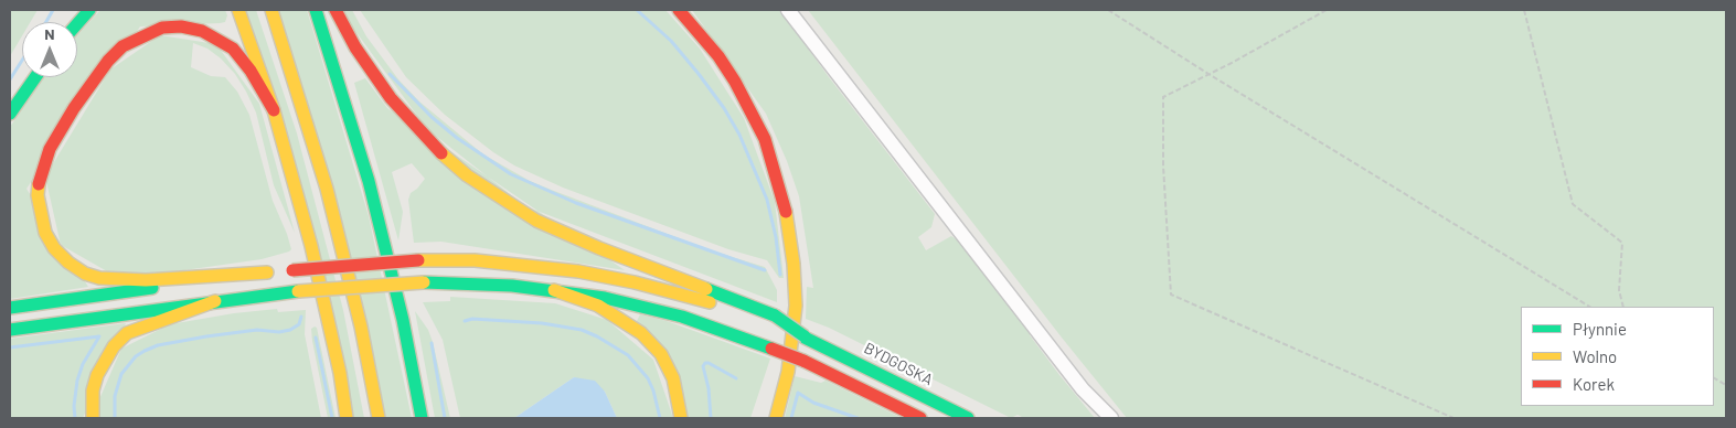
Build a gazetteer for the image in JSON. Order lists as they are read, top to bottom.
{
  "streets": {
    "main road": ["BYDGOSKA"]
  },
  "legend": ["Płynnie", "Wolno", "Korek"],
  "north": "top"
}
